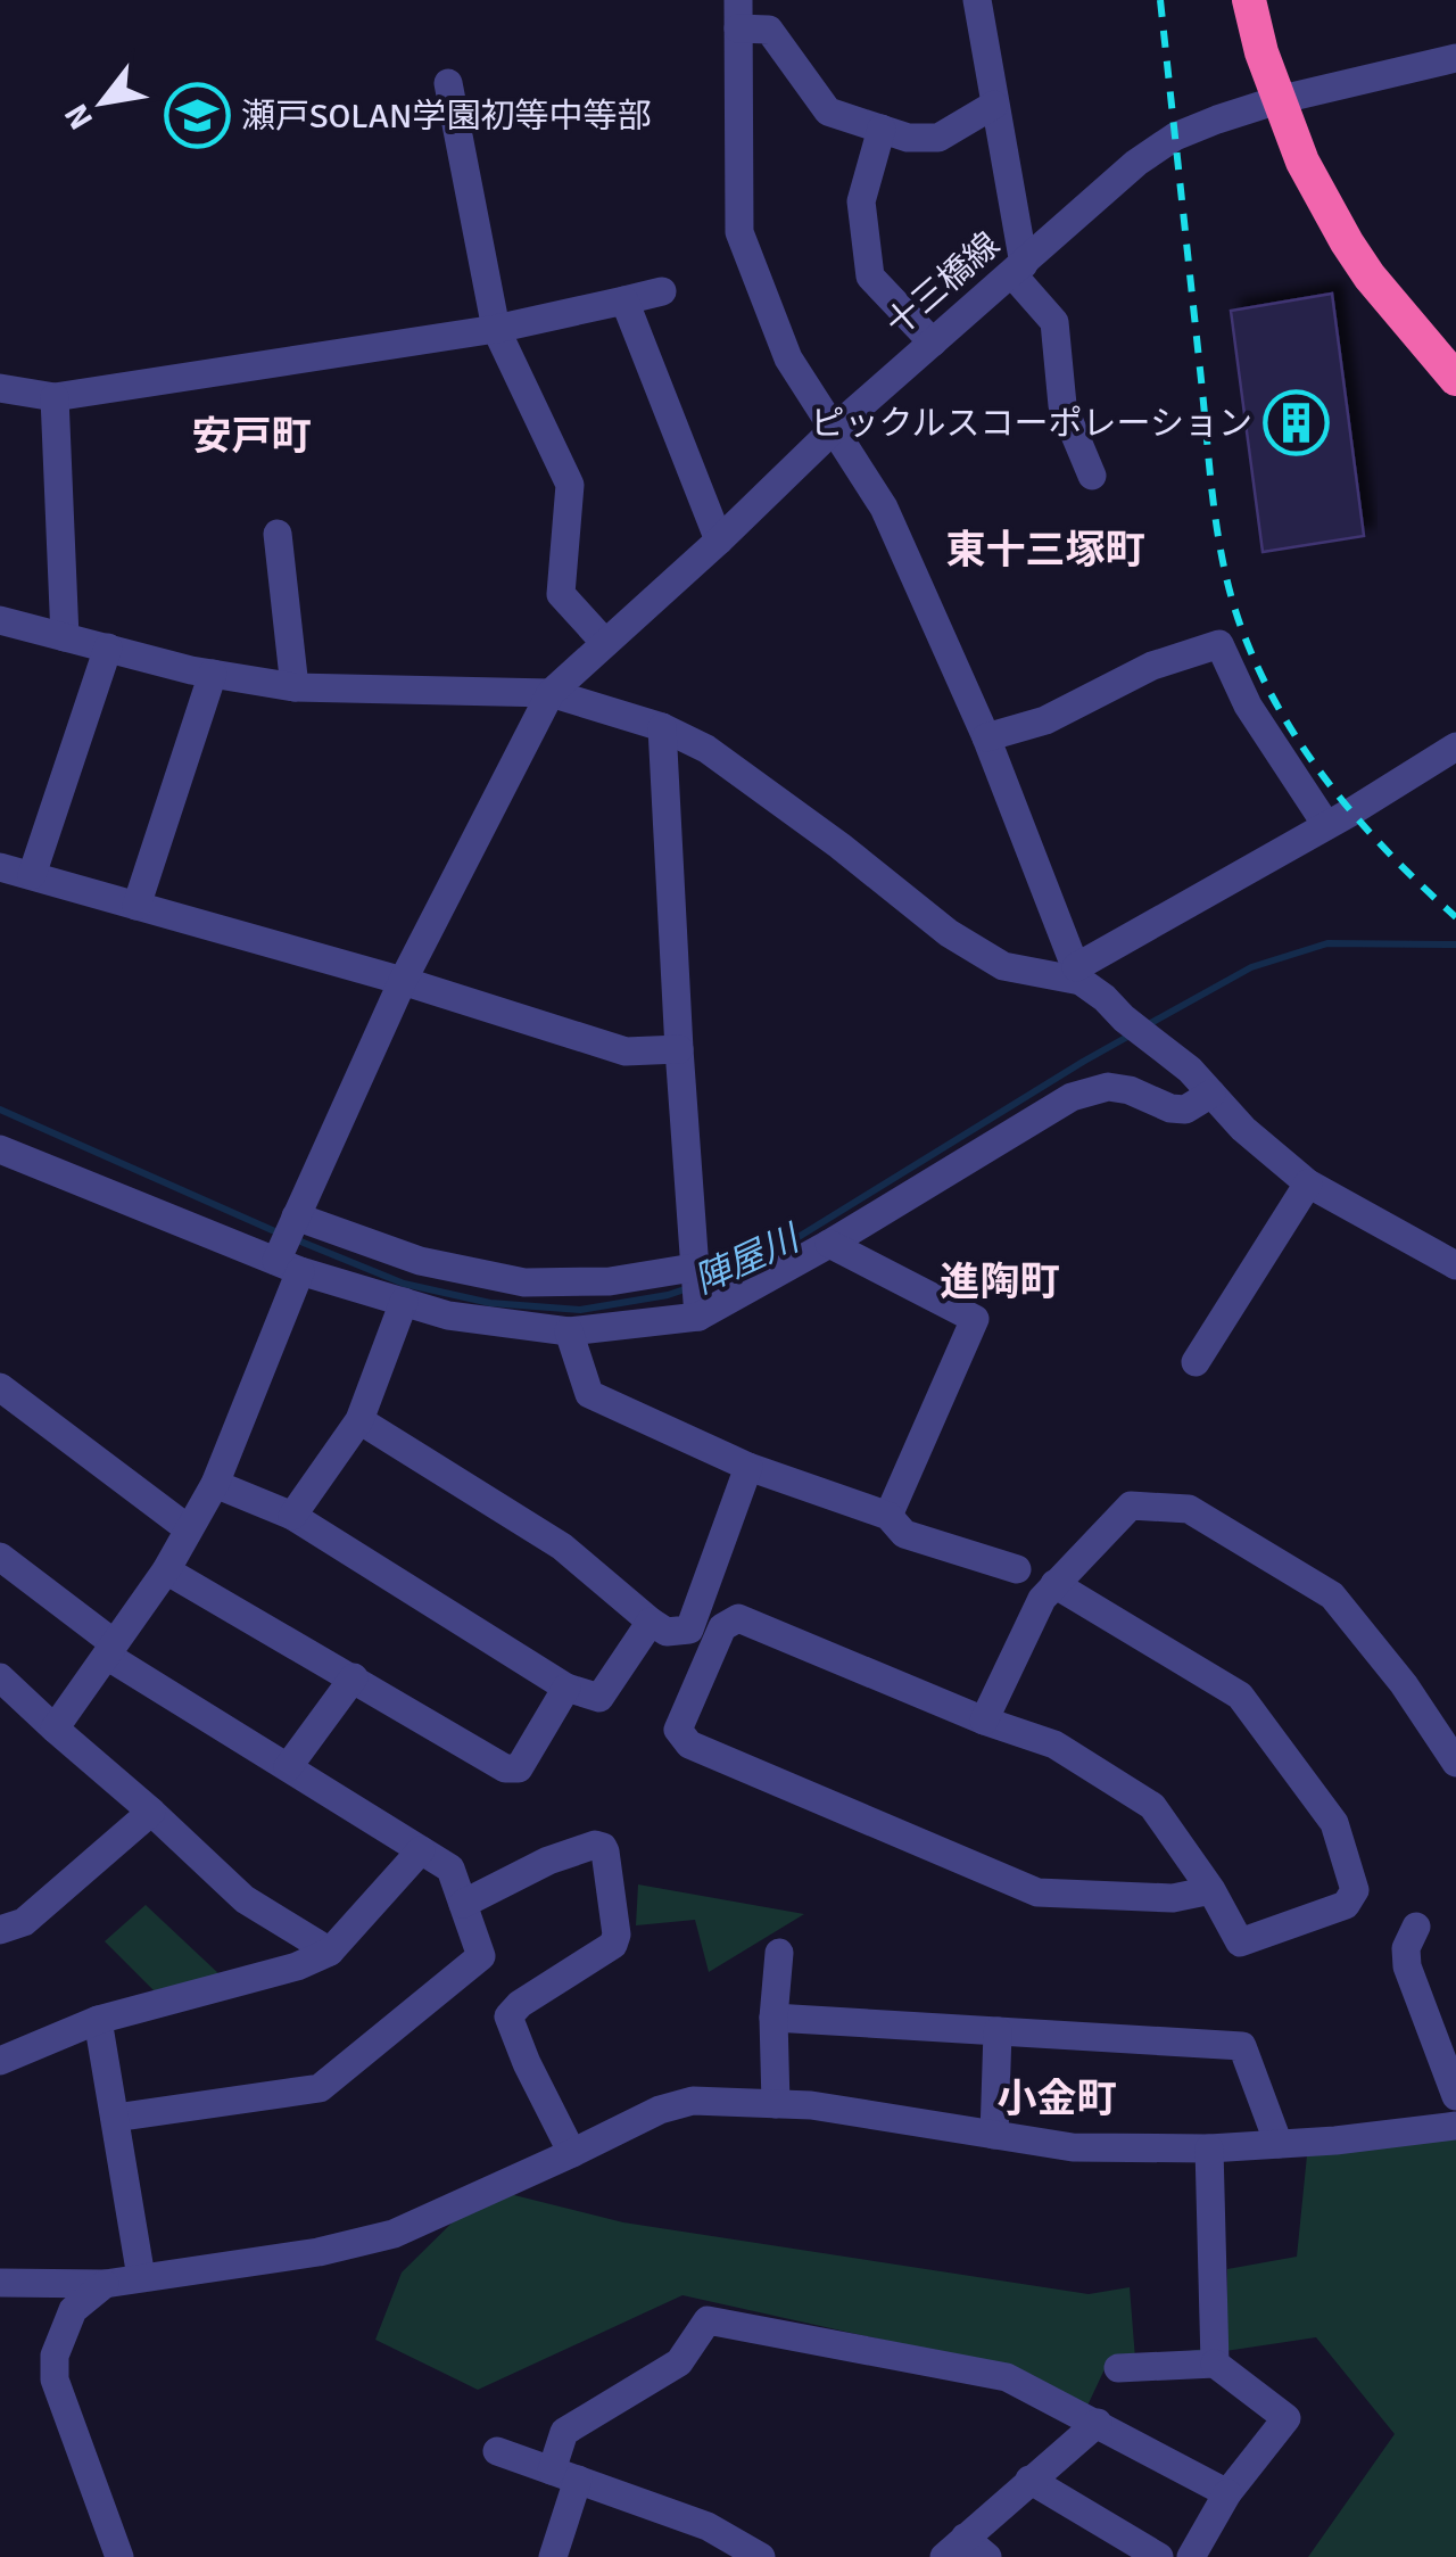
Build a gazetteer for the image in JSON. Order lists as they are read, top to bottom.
{
  "streets": {
    "street": ["十三橋線"]
  },
  "districts": [
    "安戸町",
    "東十三塚町",
    "進陶町",
    "小金町"
  ],
  "water": ["陣屋川"],
  "places": {
    "school or university": ["瀬戸SOLAN学園初等中等部"],
    "building": ["ピックルスコーポレーション"]
  },
  "north": "bottom left"
}
